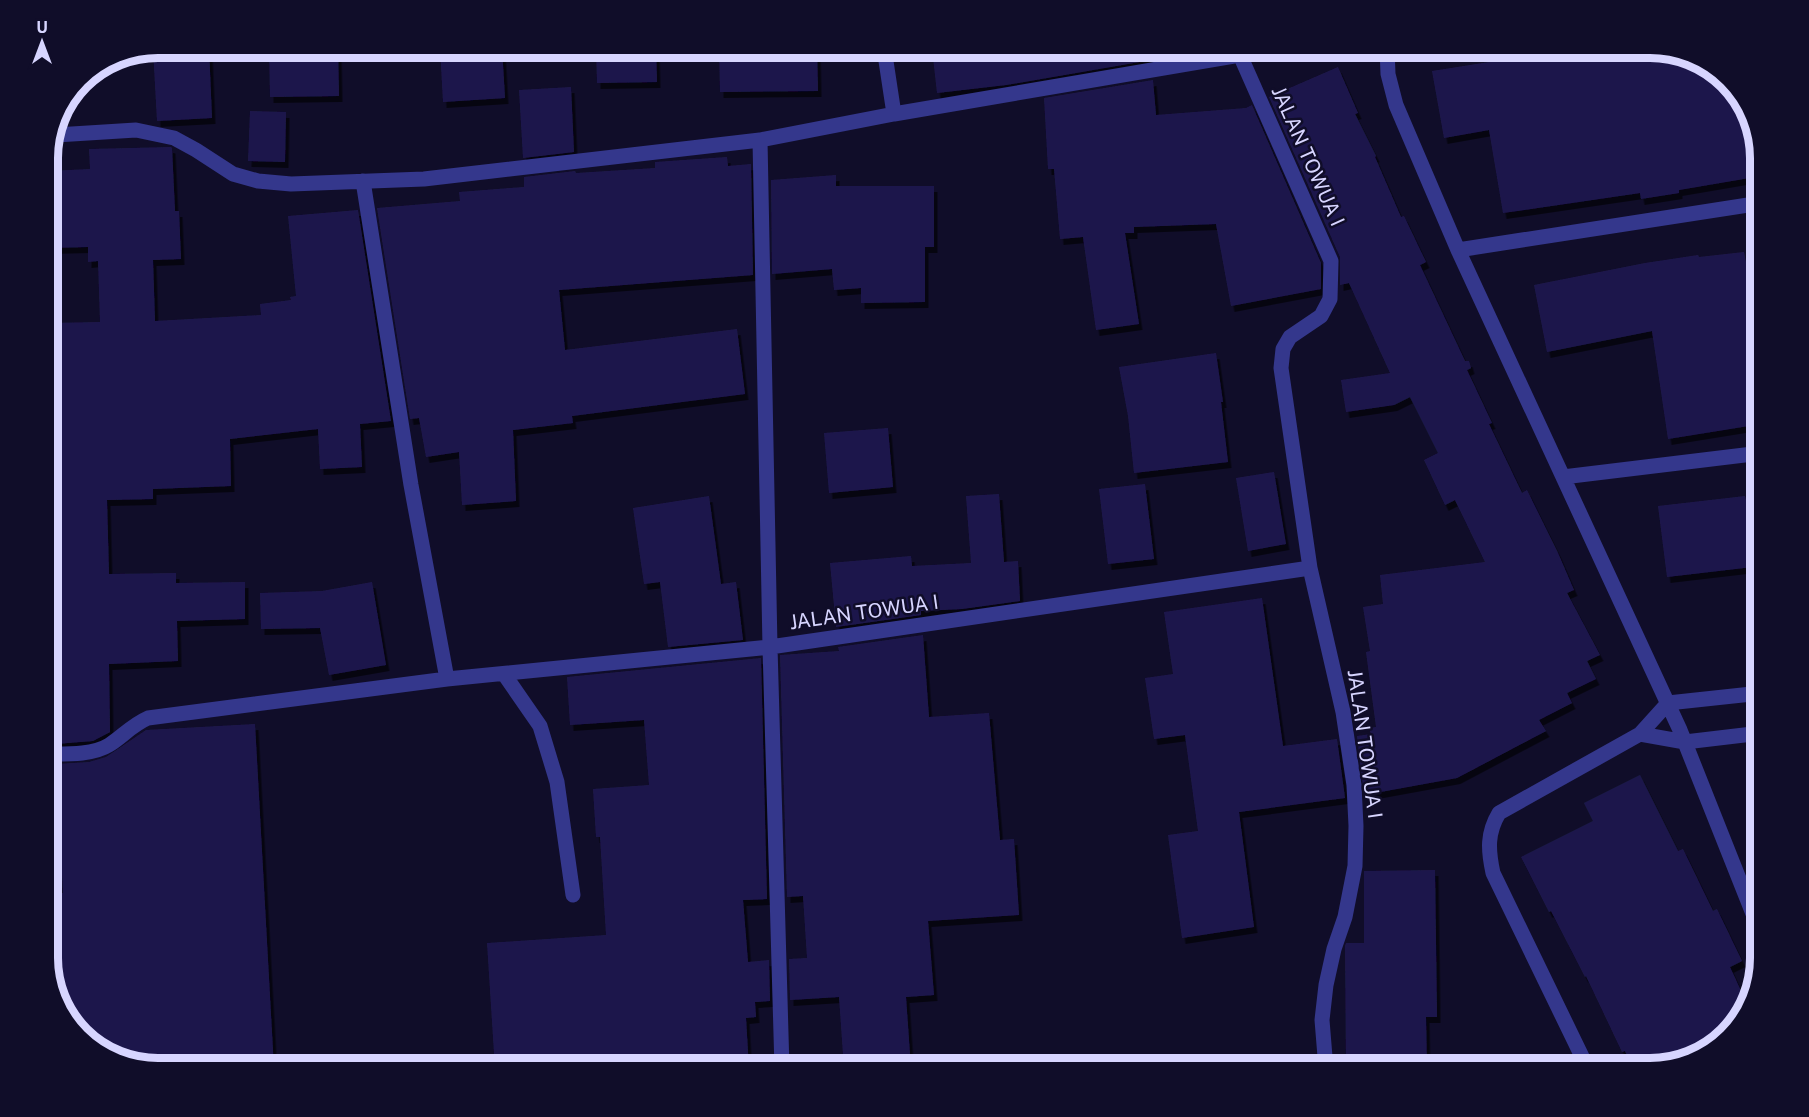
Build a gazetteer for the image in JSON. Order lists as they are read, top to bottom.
{
  "streets": {
    "street": ["JALAN TOWUA I"]
  },
  "north": "top"
}
